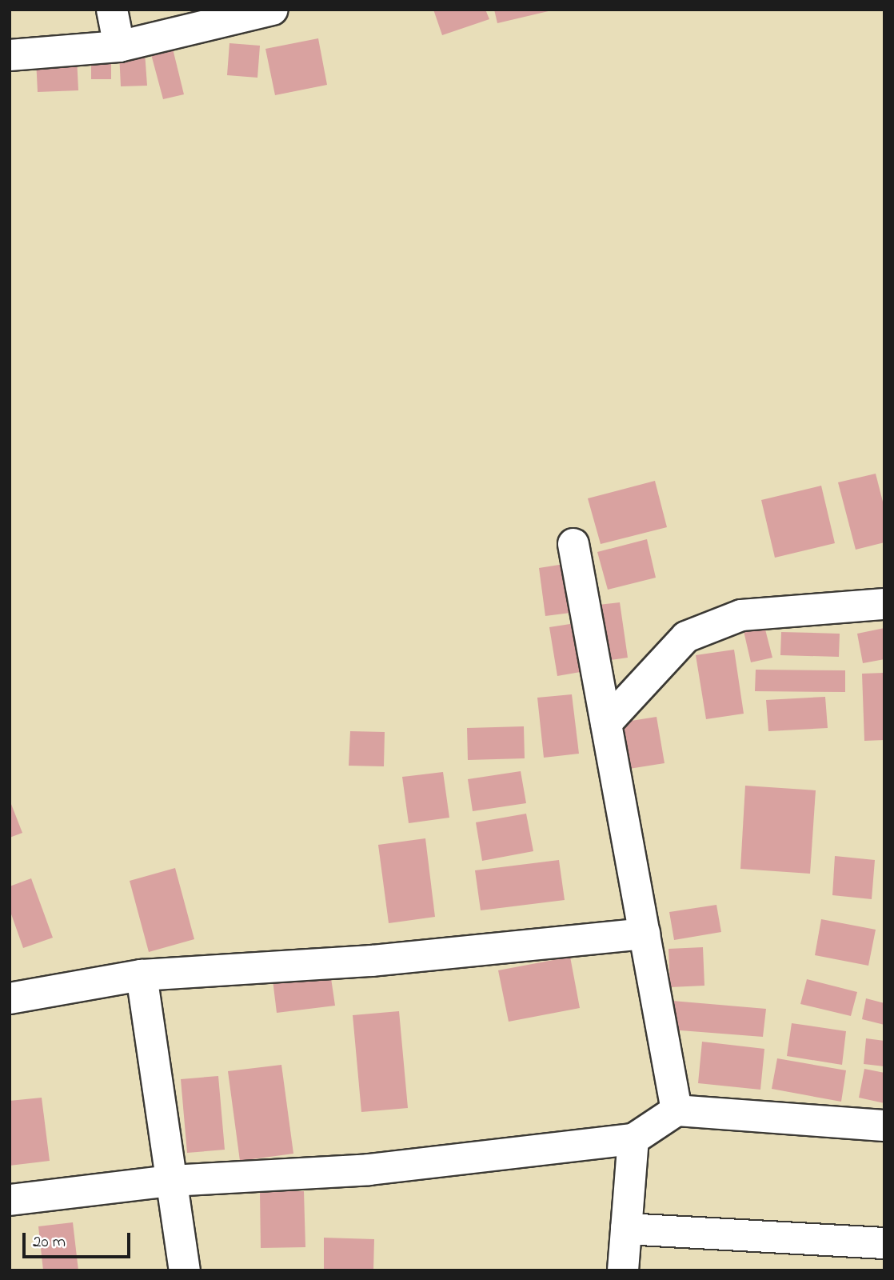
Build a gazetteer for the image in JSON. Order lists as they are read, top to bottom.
{
  "scale_bar": "20 m"
}
